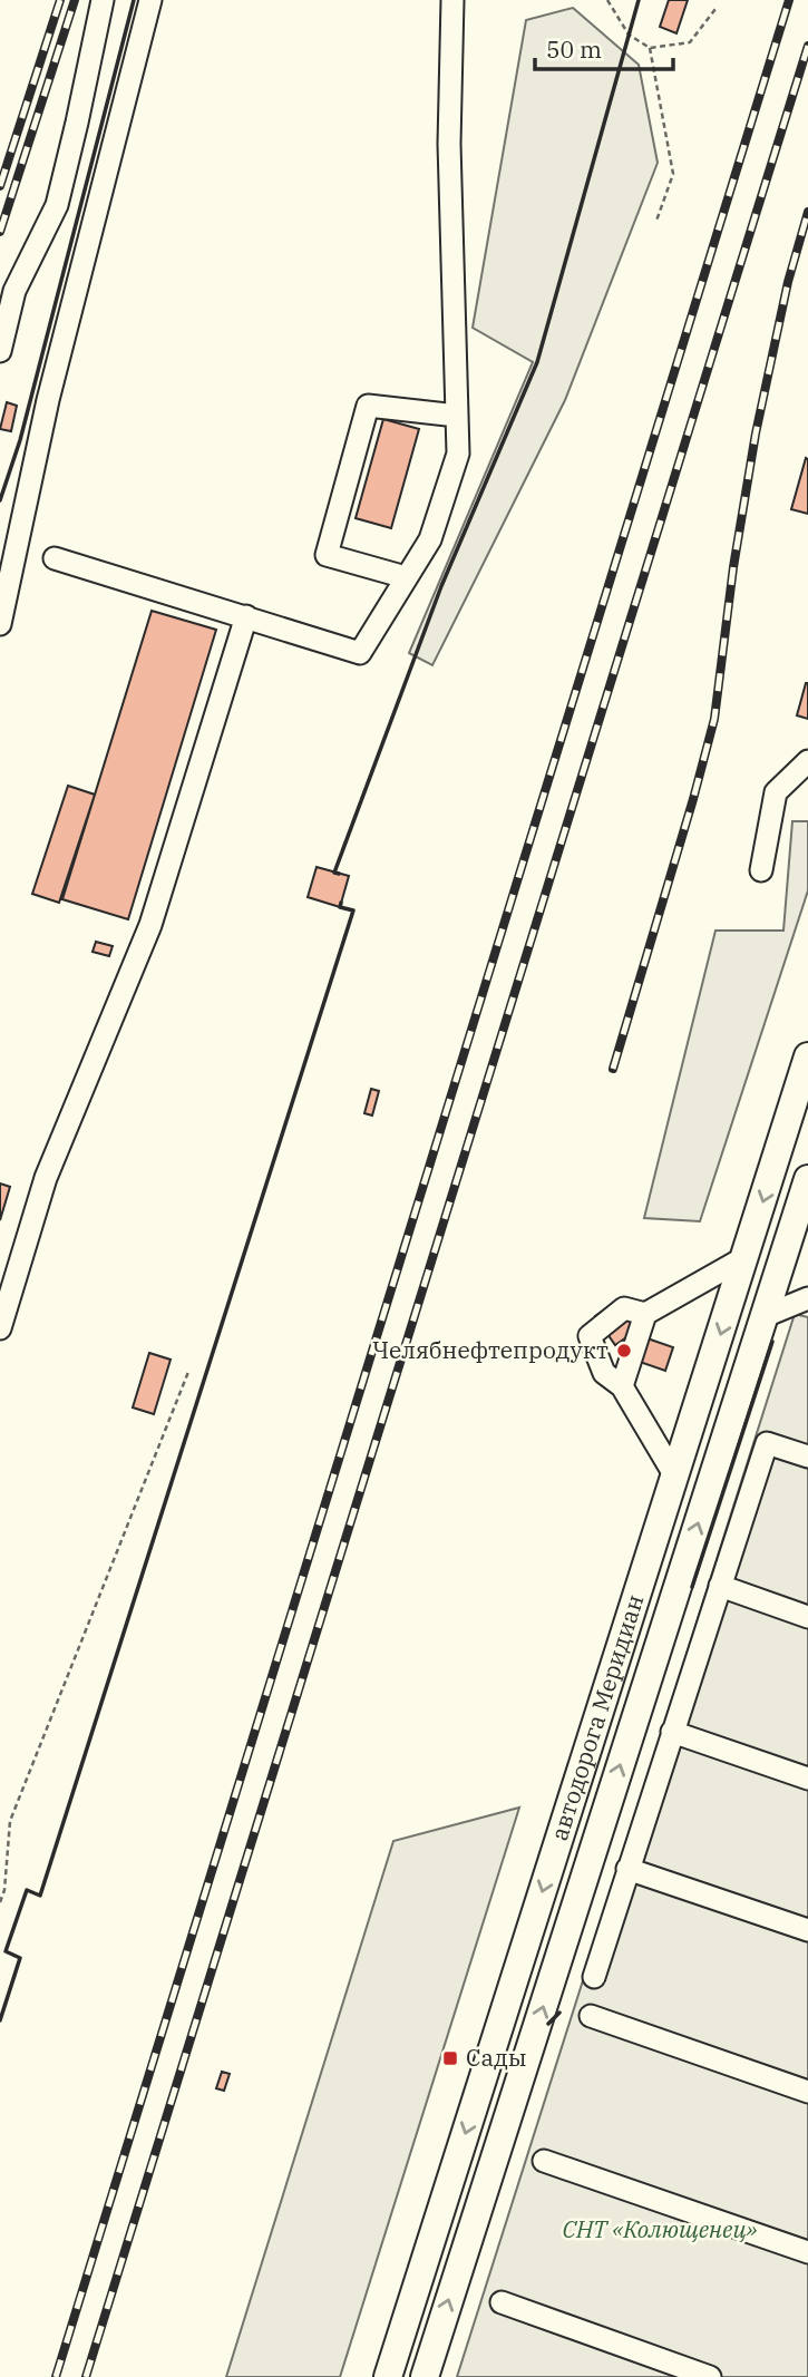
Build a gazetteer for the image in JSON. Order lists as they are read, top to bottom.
{
  "streets": {
    "main road": ["автодорога Меридиан"]
  },
  "parks": ["СНТ «Колющенец»"],
  "places": {
    "other": ["Челябнефтепродукт"],
    "transit": ["Сады"]
  },
  "scale_bar": "50 m"
}
